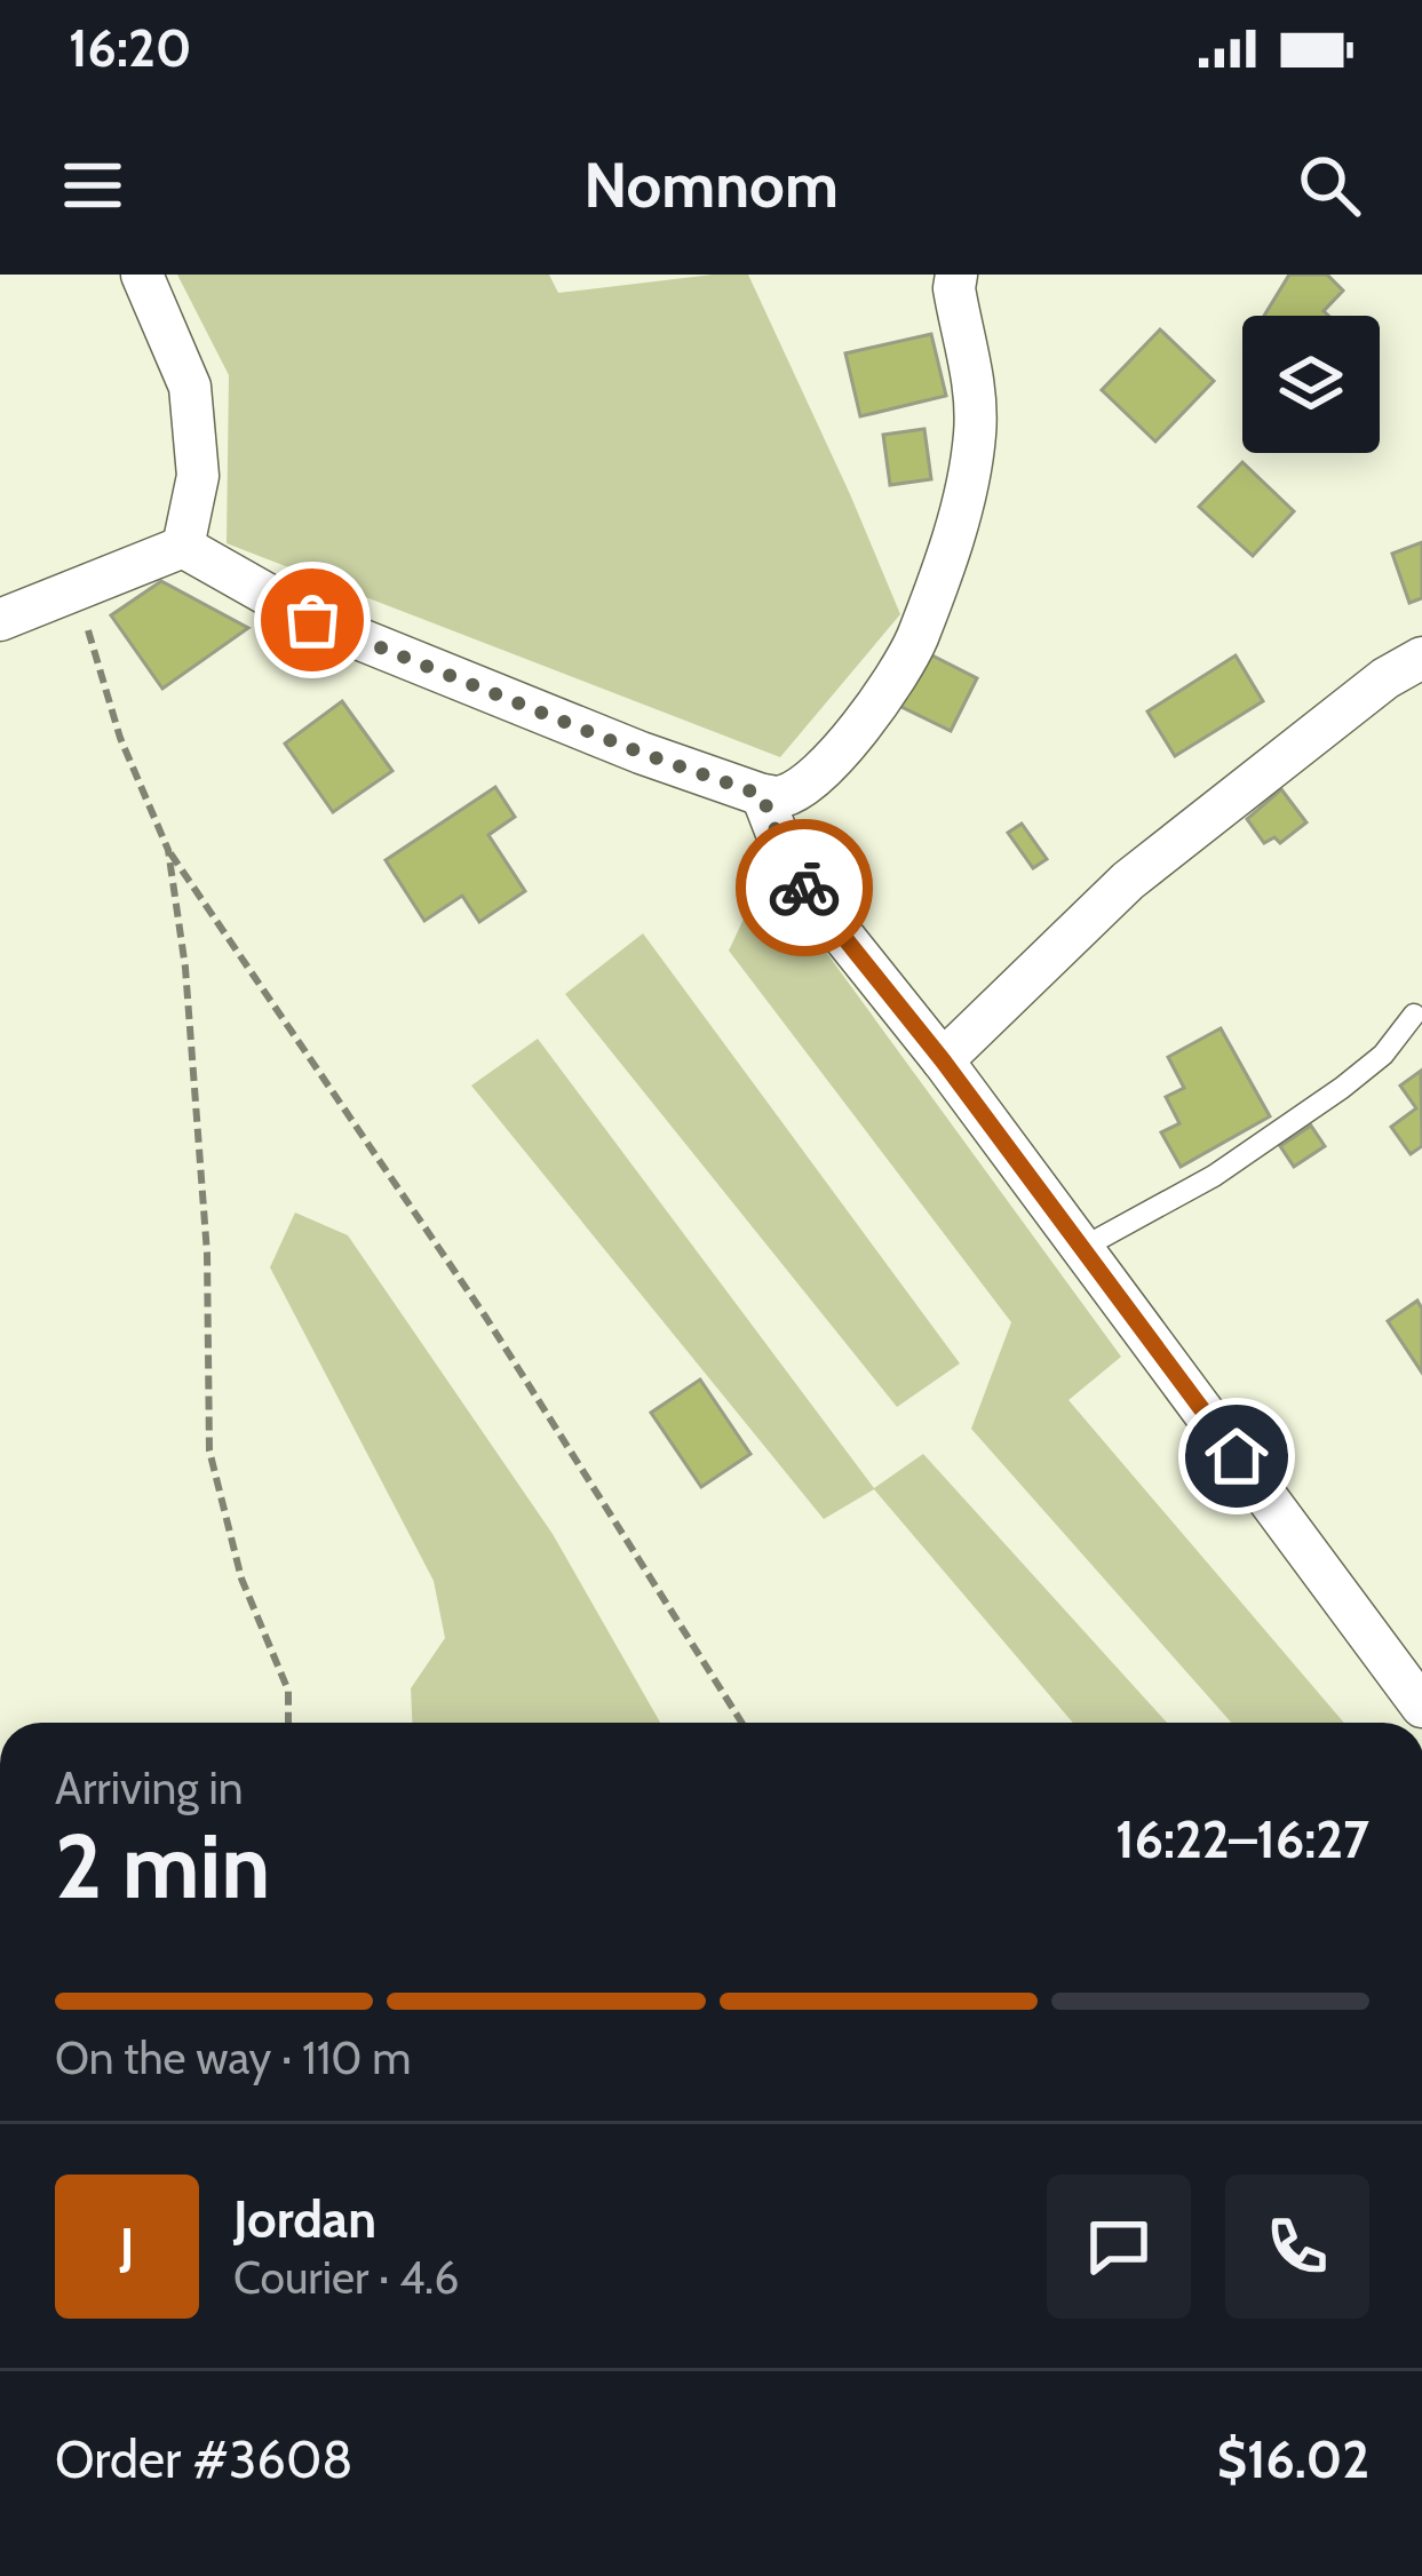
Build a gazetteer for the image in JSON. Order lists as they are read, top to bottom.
{
  "page": {
    "status": "16:20",
    "header": "Nomnom",
    "heading": ["2 min", "Arriving in", "16:22–16:27"],
    "panel": [
      "Jordan",
      "Courier · 4.6",
      "Order #3608",
      "$16.02"
    ],
    "bar": "On the way · 110 m",
    "round": "J"
  }
}
